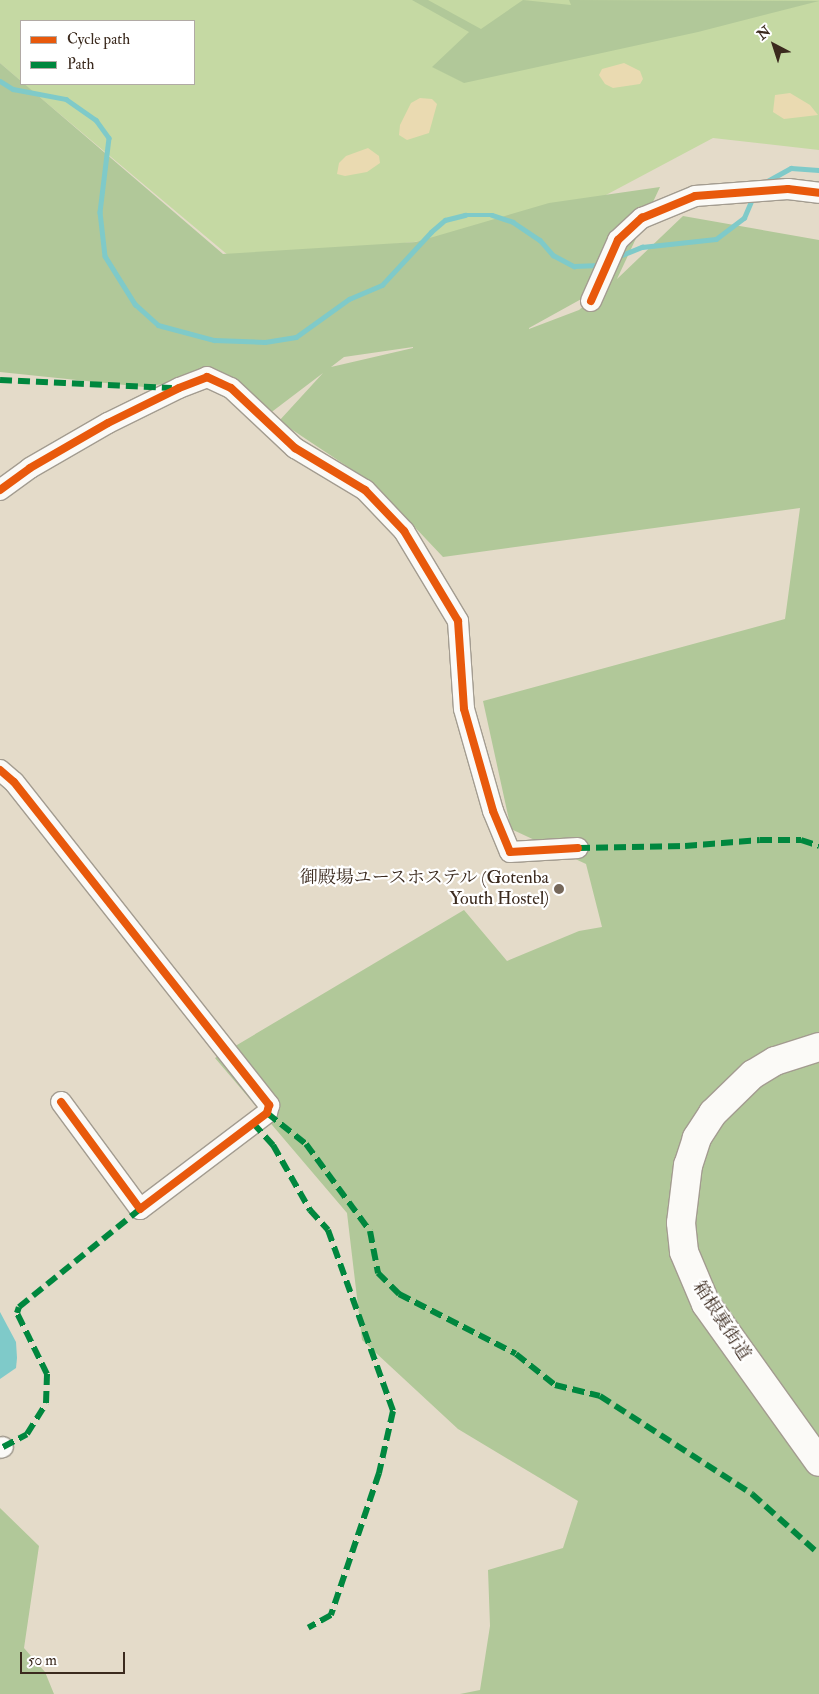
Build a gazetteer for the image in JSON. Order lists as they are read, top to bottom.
{
  "streets": {
    "highway": ["箱根裏街道"]
  },
  "places": ["御殿場ユースホステル (Gotenba Youth Hostel)"],
  "legend": ["Cycle path", "Path"],
  "scale_bar": "50 m",
  "north": "top left"
}
